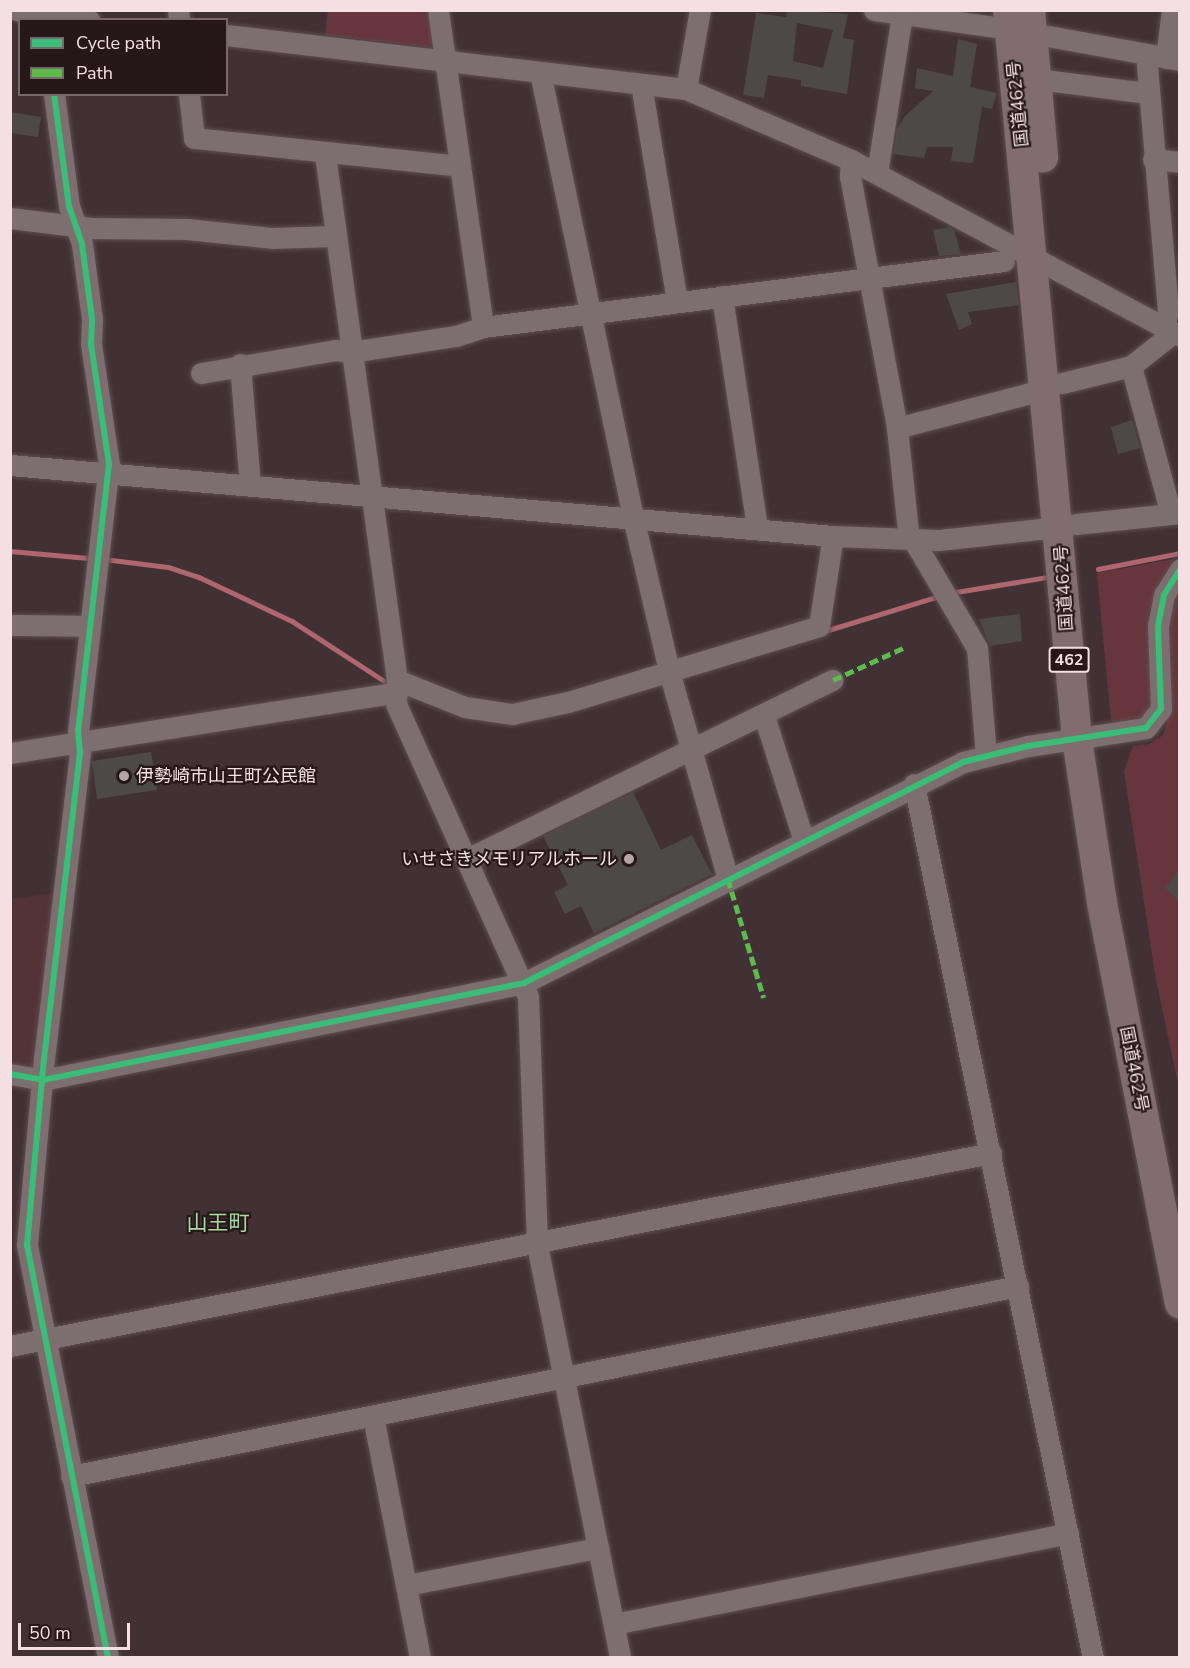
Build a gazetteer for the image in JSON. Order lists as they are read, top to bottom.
{
  "streets": {
    "highway": ["国道462号", "462"]
  },
  "districts": ["山王町"],
  "places": ["伊勢崎市山王町公民館", "いせさきメモリアルホール"],
  "legend": ["Cycle path", "Path"],
  "scale_bar": "50 m"
}
